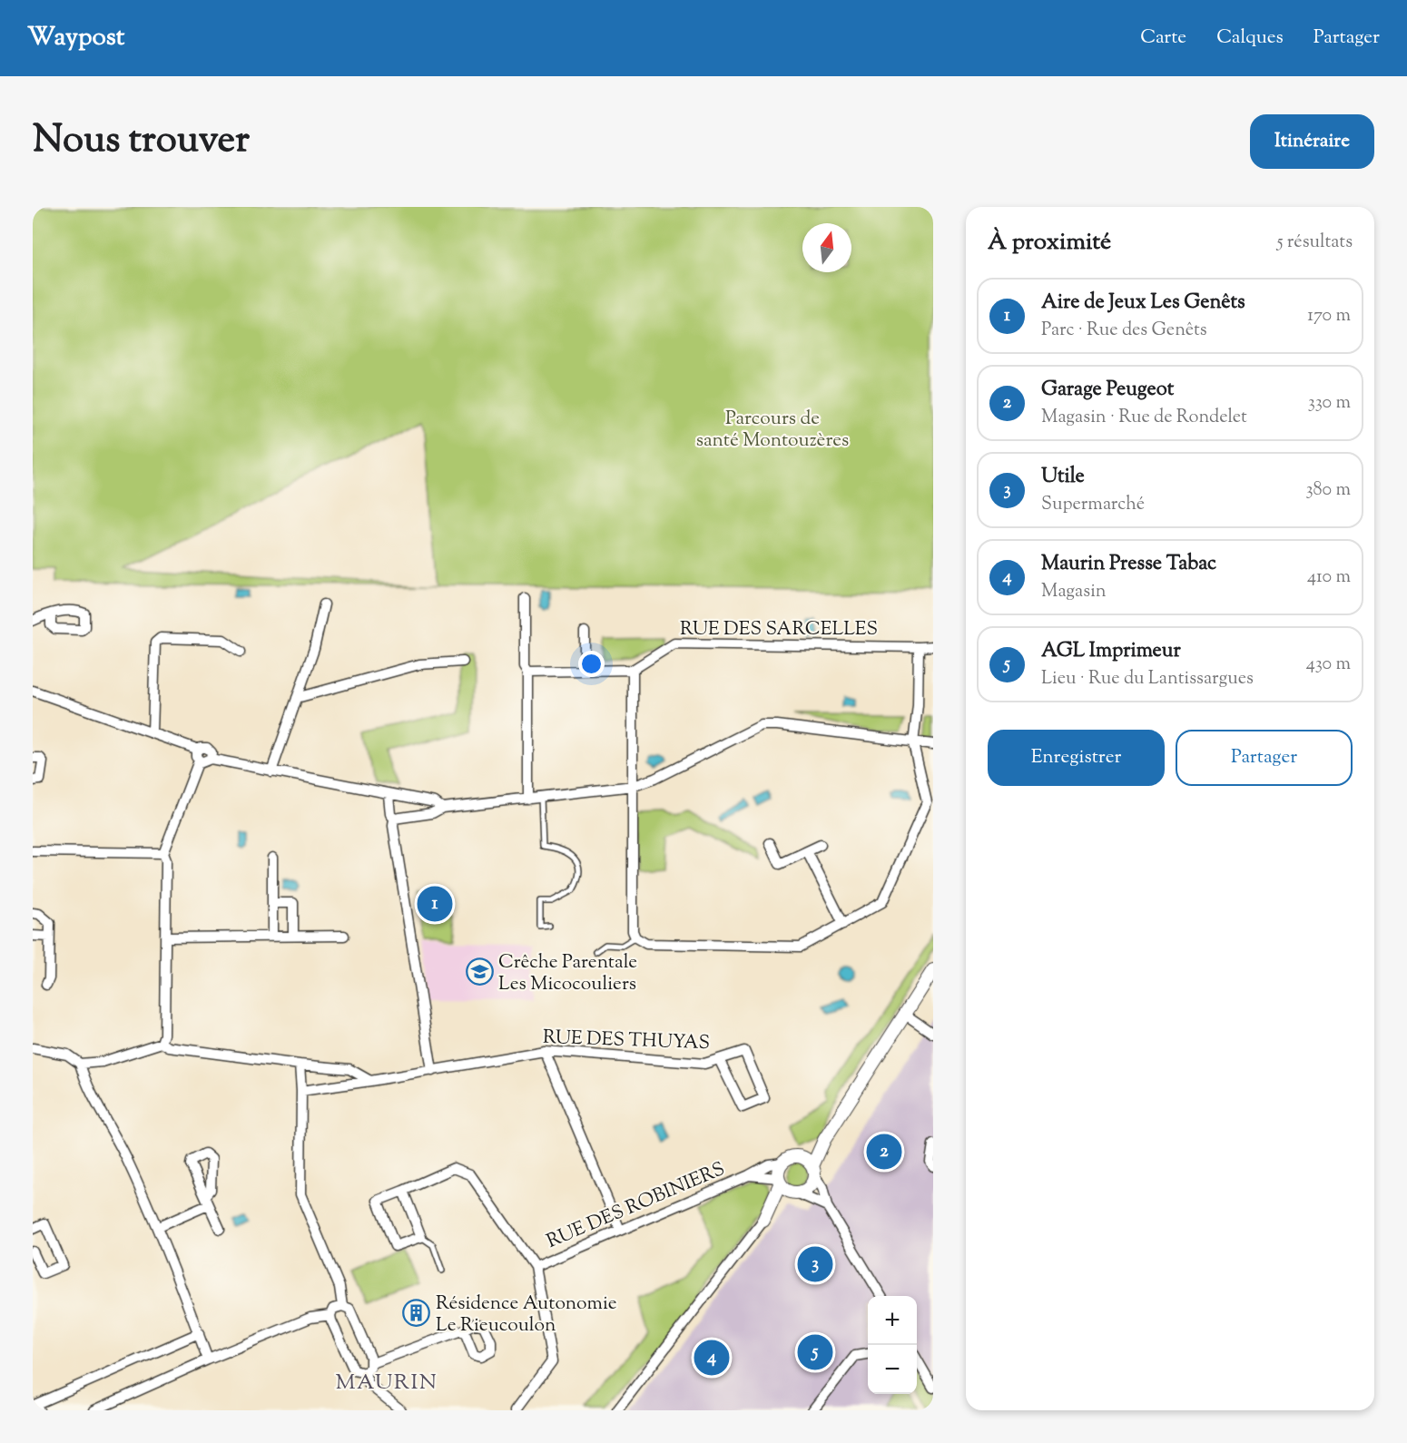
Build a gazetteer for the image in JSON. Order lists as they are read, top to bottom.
{
  "streets": {
    "street": ["RUE DES SARCELLES", "RUE DES THUYAS", "RUE DES ROBINIERS"]
  },
  "districts": ["MAURIN"],
  "parks": ["Parcours de santé Montouzères"],
  "places": {
    "school or university": ["Crêche Parentale Les Micocouliers"],
    "building": ["Résidence Autonomie Le Rieucoulon"]
  },
  "north": "top",
  "page": {
    "header": "Waypost",
    "nav": ["Carte", "Calques", "Partager"],
    "title": "Nous trouver",
    "buttons": [
      "Itinéraire",
      ["Enregistrer", "Partager"]
    ],
    "heading": ["À proximité", "5 résultats"],
    "list": [
      {
        "mark": "1",
        "name": "Aire de Jeux Les Genêts",
        "note": "Parc · Rue des Genêts",
        "value": "170 m"
      },
      {
        "mark": "2",
        "name": "Garage Peugeot",
        "note": "Magasin · Rue de Rondelet",
        "value": "330 m"
      },
      {
        "mark": "3",
        "name": "Utile",
        "note": "Supermarché",
        "value": "380 m"
      },
      {
        "mark": "4",
        "name": "Maurin Presse Tabac",
        "note": "Magasin",
        "value": "410 m"
      },
      {
        "mark": "5",
        "name": "AGL Imprimeur",
        "note": "Lieu · Rue du Lantissargues",
        "value": "430 m"
      }
    ],
    "pins": [
      "1",
      "2",
      "3",
      "5",
      "4"
    ],
    "map_buttons": ["+", "−"]
  }
}
